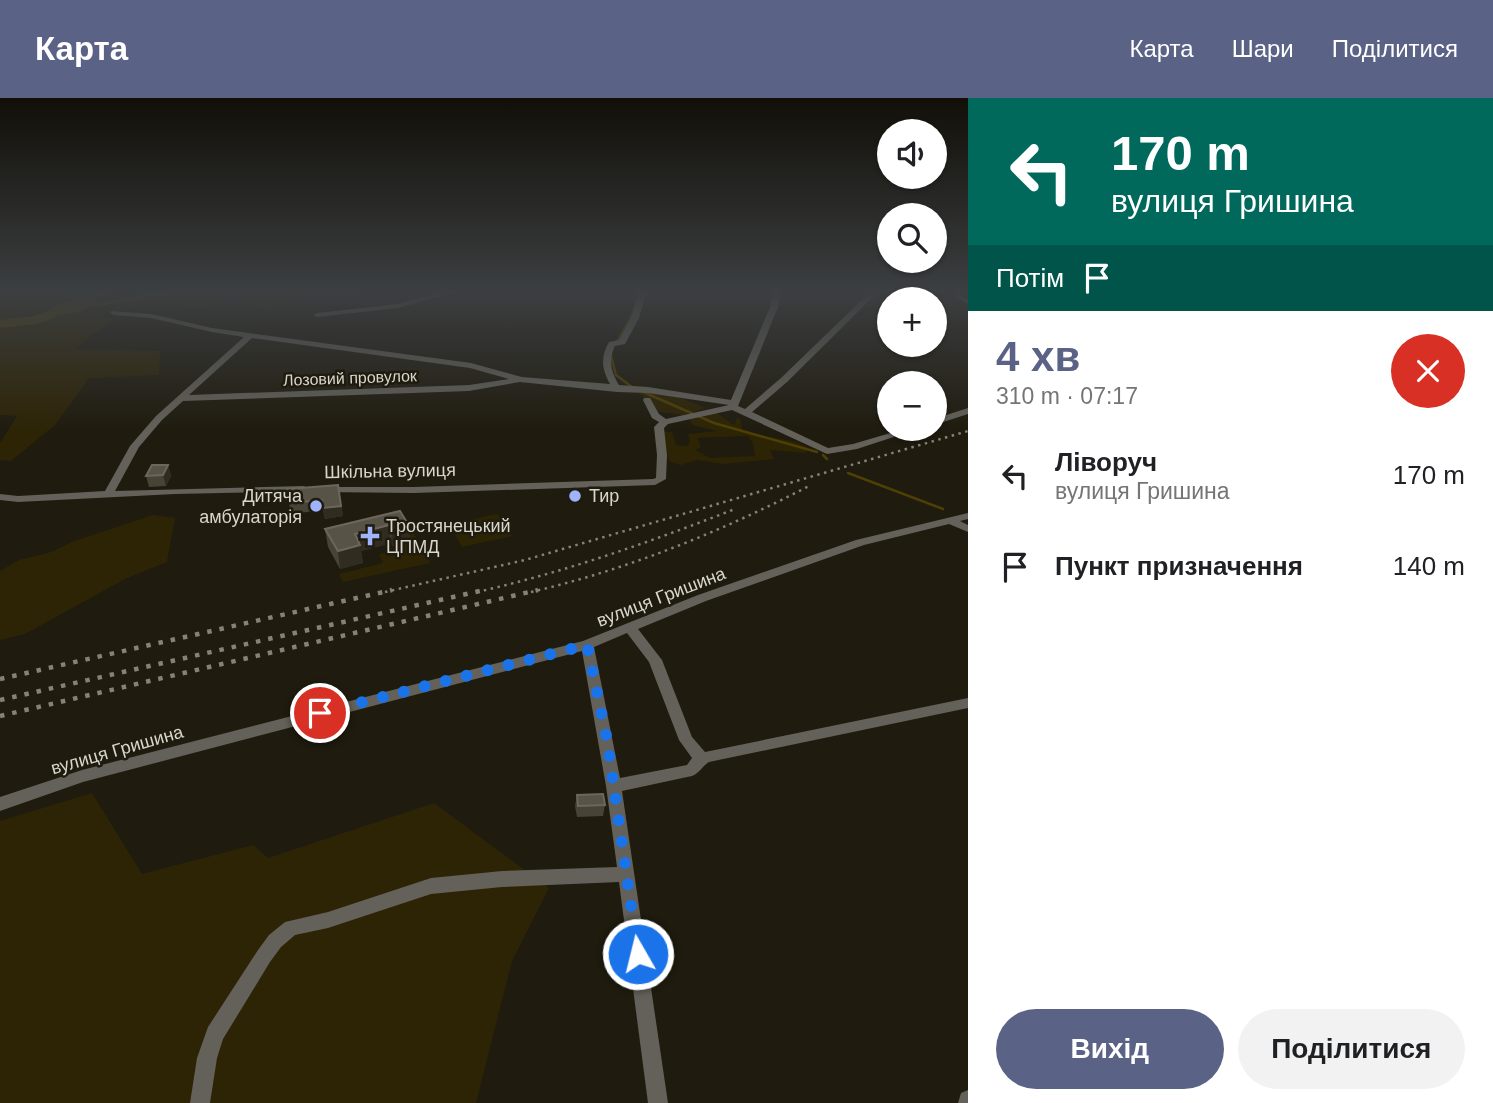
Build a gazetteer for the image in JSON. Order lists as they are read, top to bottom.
{
  "streets": {
    "street": ["Лозовий провулок", "Шкільна вулиця", "вулиця Гришина"]
  },
  "places": {
    "other": ["Тир", "Дитяча амбулаторія"],
    "health": ["Тростянецький ЦПМД"]
  },
  "page": {
    "header": "Карта",
    "nav": ["Карта", "Шари", "Поділитися"],
    "turn": ["170 m", "вулиця Гришина"],
    "map_buttons": ["+", "−"],
    "then": "Потім",
    "heading": ["4 хв", "310 m · 07:17"],
    "list": [
      {
        "name": "Ліворуч",
        "note": "вулиця Гришина",
        "value": "170 m"
      },
      {
        "name": "Пункт призначення",
        "value": "140 m"
      }
    ],
    "buttons": ["Вихід", "Поділитися"]
  }
}
